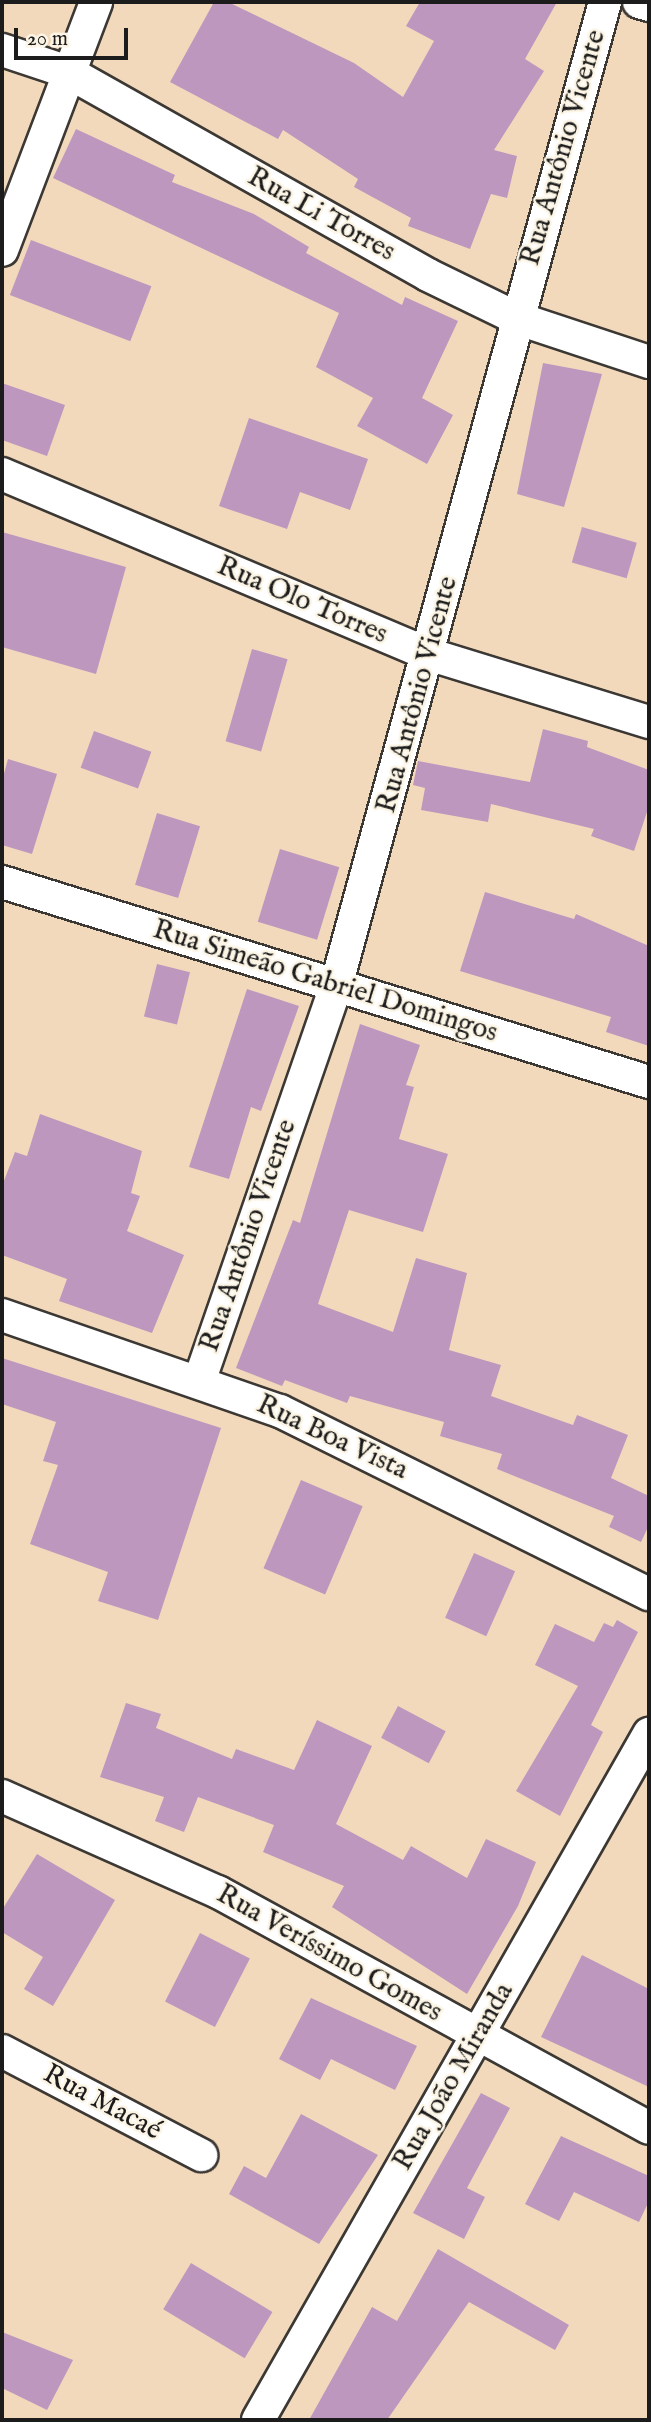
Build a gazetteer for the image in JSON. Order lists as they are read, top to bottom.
{
  "streets": {
    "street": [
      "Rua Antônio Vicente",
      "Rua Li Torres",
      "Rua Olo Torres",
      "Rua Simeão Gabriel Domingos",
      "Rua Boa Vista",
      "Rua Veríssimo Gomes",
      "Rua João Miranda",
      "Rua Macaé"
    ]
  },
  "crossings": [
    ["Rua Antônio Vicente", "Rua Li Torres"],
    ["Rua Antônio Vicente", "Rua Olo Torres"],
    ["Rua Antônio Vicente", "Rua Simeão Gabriel Domingos"],
    ["Rua Antônio Vicente", "Rua Boa Vista"],
    ["Rua Veríssimo Gomes", "Rua João Miranda"]
  ],
  "scale_bar": "20 m"
}
